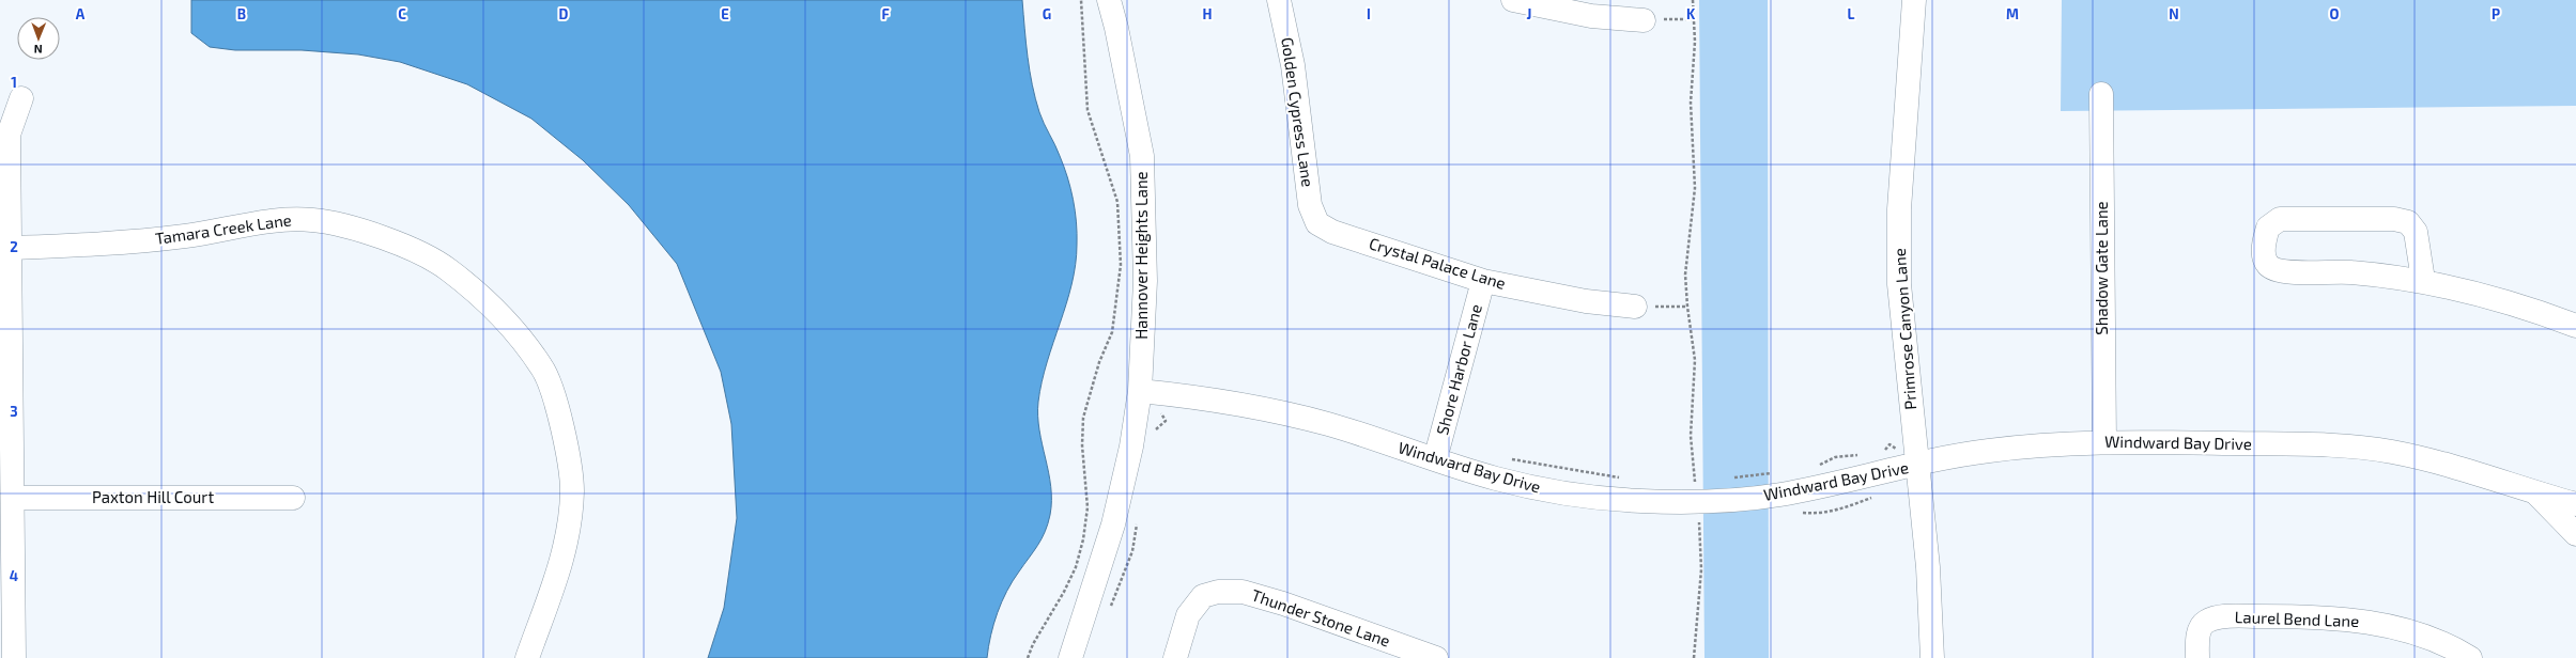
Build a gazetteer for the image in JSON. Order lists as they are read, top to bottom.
{
  "streets": {
    "street": [
      "Golden Cypress Lane",
      "Tamara Creek Lane",
      "Hannover Heights Lane",
      "Crystal Palace Lane",
      "Shadow Gate Lane",
      "Primrose Canyon Lane",
      "Shore Harbor Lane",
      "Windward Bay Drive",
      "Paxton Hill Court",
      "Thunder Stone Lane",
      "Laurel Bend Lane"
    ]
  },
  "crossings": [
    ["Golden Cypress Lane", "Crystal Palace Lane"],
    ["Hannover Heights Lane", "Windward Bay Drive"],
    ["Crystal Palace Lane", "Shore Harbor Lane"],
    ["Shadow Gate Lane", "Windward Bay Drive"],
    ["Primrose Canyon Lane", "Windward Bay Drive"],
    ["Shore Harbor Lane", "Windward Bay Drive"]
  ],
  "north": "bottom",
  "grid": {
    "columns": [
      "A",
      "B",
      "C",
      "D",
      "E",
      "F",
      "G",
      "H",
      "I",
      "J",
      "K",
      "L",
      "M",
      "N",
      "O",
      "P"
    ],
    "rows": [
      "1",
      "2",
      "3",
      "4"
    ]
  }
}
